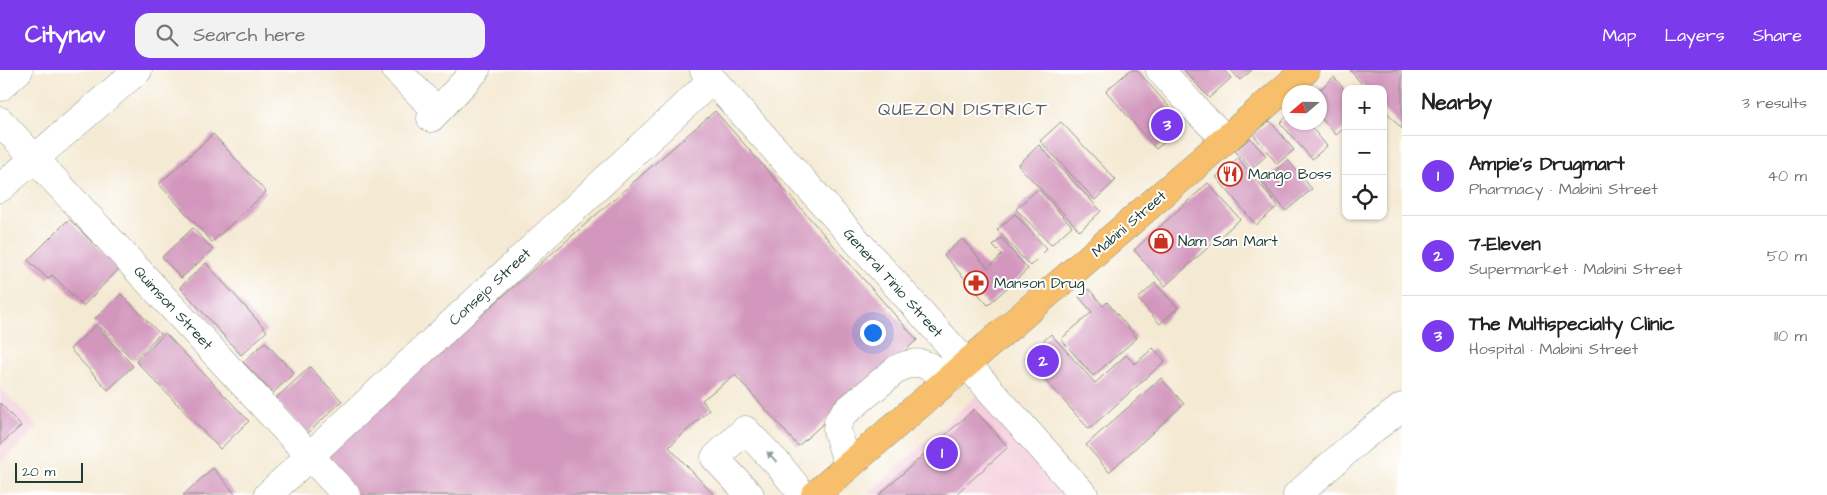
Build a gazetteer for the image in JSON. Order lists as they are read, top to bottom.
{
  "streets": {
    "main road": ["Mabini Street"],
    "street": ["General Tinio Street", "Consejo Street", "Quimson Street"]
  },
  "crossings": [
    ["Mabini Street", "General Tinio Street"],
    ["General Tinio Street", "Consejo Street"],
    ["Consejo Street", "Quimson Street"]
  ],
  "districts": ["QUEZON DISTRICT"],
  "places": {
    "restaurant": ["Mango Boss"],
    "shop": ["Nam San Mart"],
    "pharmacy": ["Manson Drug"]
  },
  "scale_bar": "20 m",
  "north": "left",
  "page": {
    "header": "Citynav",
    "search": "Search here",
    "nav": ["Map", "Layers", "Share"],
    "heading": ["Nearby", "3 results"],
    "map_buttons": ["+", "−"],
    "pins": ["3", "2", "1"],
    "list": [
      {
        "mark": "1",
        "name": "Ampie's Drugmart",
        "note": "Pharmacy · Mabini Street",
        "value": "40 m"
      },
      {
        "mark": "2",
        "name": "7-Eleven",
        "note": "Supermarket · Mabini Street",
        "value": "50 m"
      },
      {
        "mark": "3",
        "name": "The Multispecialty Clinic",
        "note": "Hospital · Mabini Street",
        "value": "110 m"
      }
    ],
    "scale": "20 m"
  }
}
